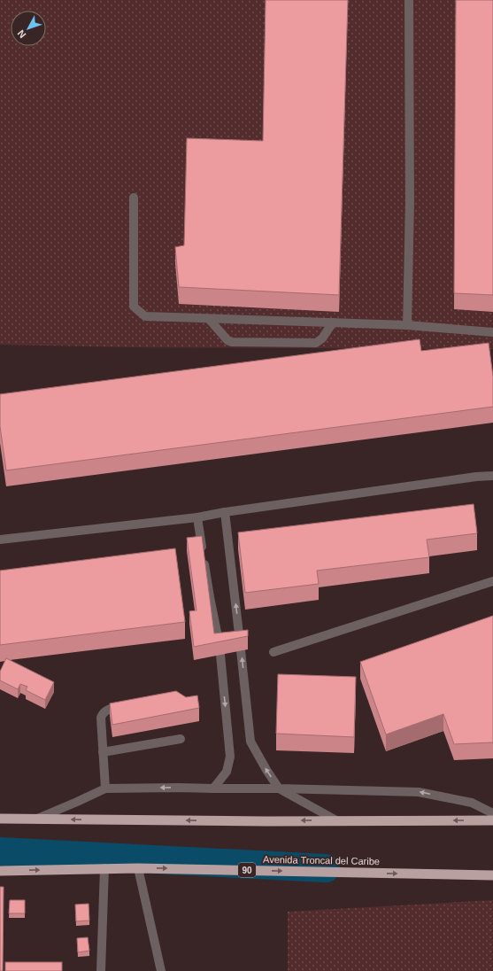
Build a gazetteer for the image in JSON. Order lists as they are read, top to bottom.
{
  "streets": {
    "highway": ["Avenida Troncal del Caribe", "90"]
  },
  "north": "bottom left"
}
